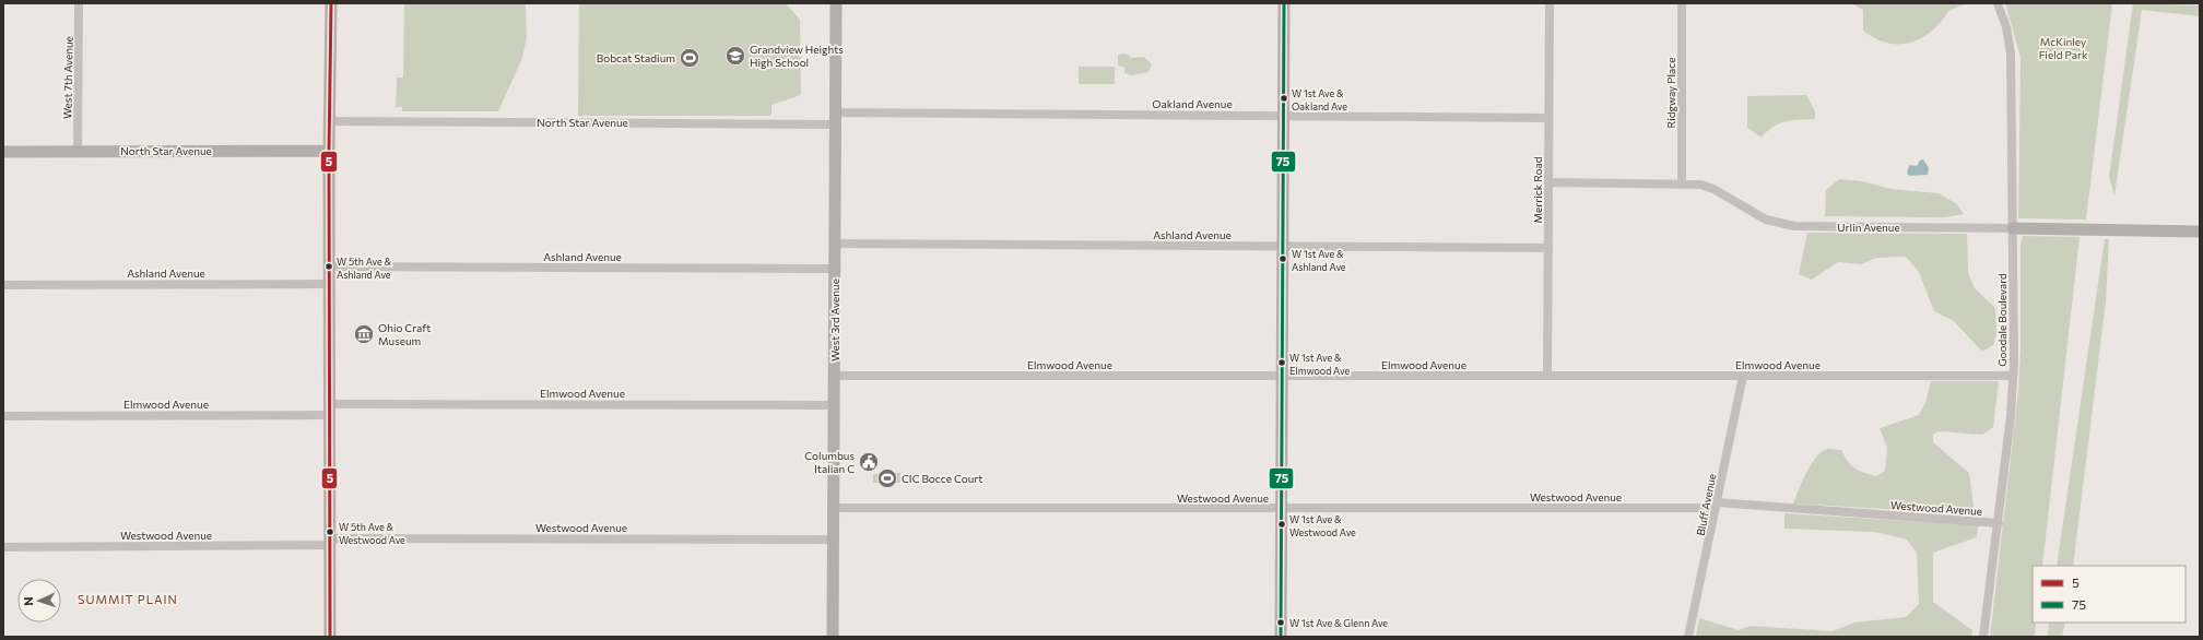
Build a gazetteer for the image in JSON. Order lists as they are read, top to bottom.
{
  "streets": {
    "street": [
      "West 7th Avenue",
      "Ridgway Place",
      "Oakland Avenue",
      "North Star Avenue",
      "Merrick Road",
      "Urlin Avenue",
      "Ashland Avenue",
      "West 3rd Avenue",
      "Goodale Boulevard",
      "Elmwood Avenue",
      "Westwood Avenue",
      "Bluff Avenue"
    ]
  },
  "crossings": [
    ["West 7th Avenue", "North Star Avenue"],
    ["Ridgway Place", "Urlin Avenue"],
    ["Oakland Avenue", "North Star Avenue"],
    ["Oakland Avenue", "Merrick Road"],
    ["Oakland Avenue", "West 3rd Avenue"],
    ["North Star Avenue", "West 3rd Avenue"],
    ["Merrick Road", "Urlin Avenue"],
    ["Merrick Road", "Ashland Avenue"],
    ["Merrick Road", "Elmwood Avenue"],
    ["Urlin Avenue", "Goodale Boulevard"],
    ["Ashland Avenue", "West 3rd Avenue"],
    ["West 3rd Avenue", "Elmwood Avenue"],
    ["West 3rd Avenue", "Westwood Avenue"],
    ["Goodale Boulevard", "Elmwood Avenue"],
    ["Goodale Boulevard", "Westwood Avenue"],
    ["Elmwood Avenue", "Bluff Avenue"],
    ["Westwood Avenue", "Bluff Avenue"]
  ],
  "districts": ["SUMMIT PLAIN"],
  "parks": ["McKinley Field Park"],
  "places": {
    "school or university": ["Grandview Heights High School"],
    "sports": ["Bobcat Stadium", "CIC Bocce Court"],
    "other": [
      "W 1st Ave & Oakland Ave",
      "W 1st Ave & Ashland Ave",
      "W 5th Ave & Ashland Ave",
      "W 1st Ave & Elmwood Ave",
      "W 1st Ave & Westwood Ave",
      "W 5th Ave & Westwood Ave",
      "W 1st Ave & Glenn Ave"
    ],
    "museum": ["Ohio Craft Museum"],
    "public building": ["Columbus Italian C"]
  },
  "lines": ["transit line 5", "transit line 75"],
  "legend": ["5", "75"],
  "north": "left"
}
